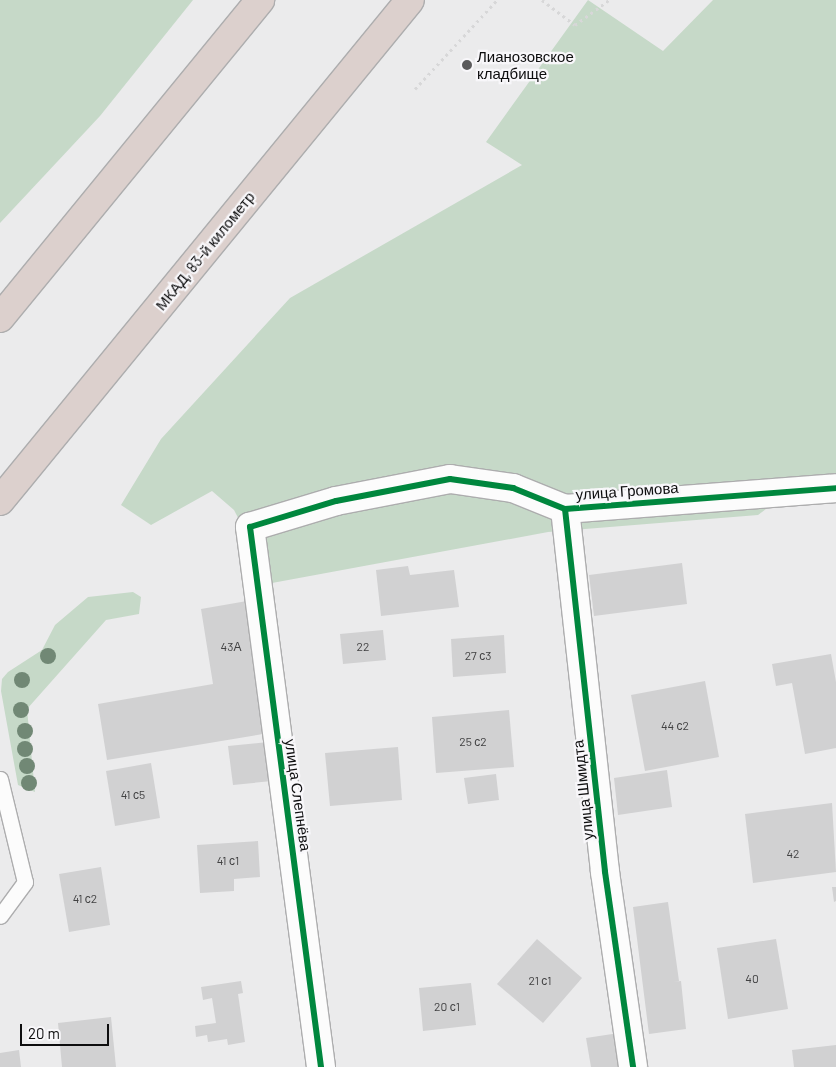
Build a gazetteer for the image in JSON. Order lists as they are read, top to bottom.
{
  "streets": {
    "highway": ["МКАД, 83-й километр"],
    "street": ["улица Громова", "улица Шмидта", "улица Слепнёва"]
  },
  "crossings": [
    ["улица Громова", "улица Шмидта"],
    ["улица Громова", "улица Слепнёва"]
  ],
  "places": ["Лианозовское кладбище"],
  "house_numbers": [
    "43А",
    "22",
    "27 с3",
    "44 с2",
    "25 с2",
    "41 с5",
    "42",
    "41 с1",
    "41 с2",
    "40",
    "21 с1",
    "20 с1"
  ],
  "scale_bar": "20 m"
}
